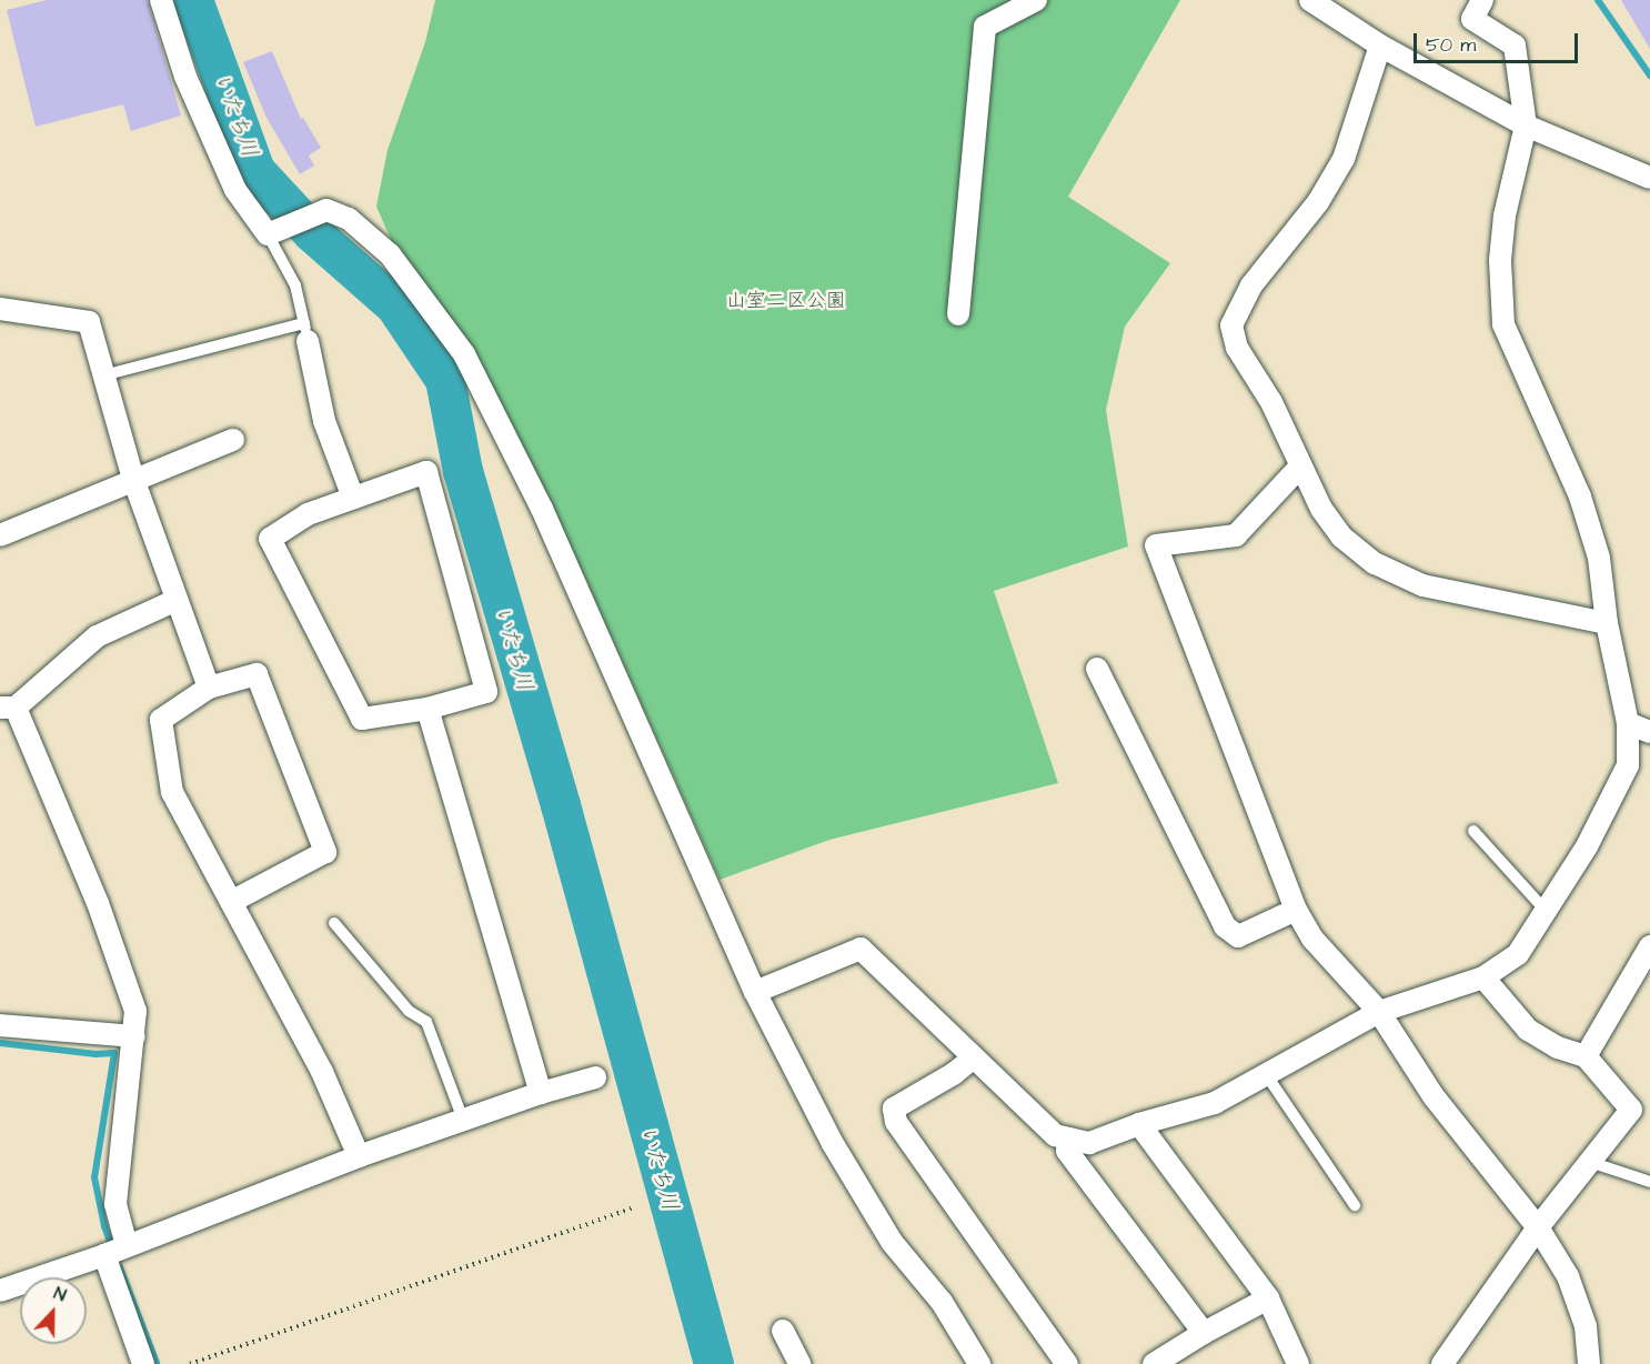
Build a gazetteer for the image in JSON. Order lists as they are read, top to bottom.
{
  "water": ["いたち川"],
  "parks": ["山室二区公園"],
  "scale_bar": "50 m",
  "north": "top"
}
